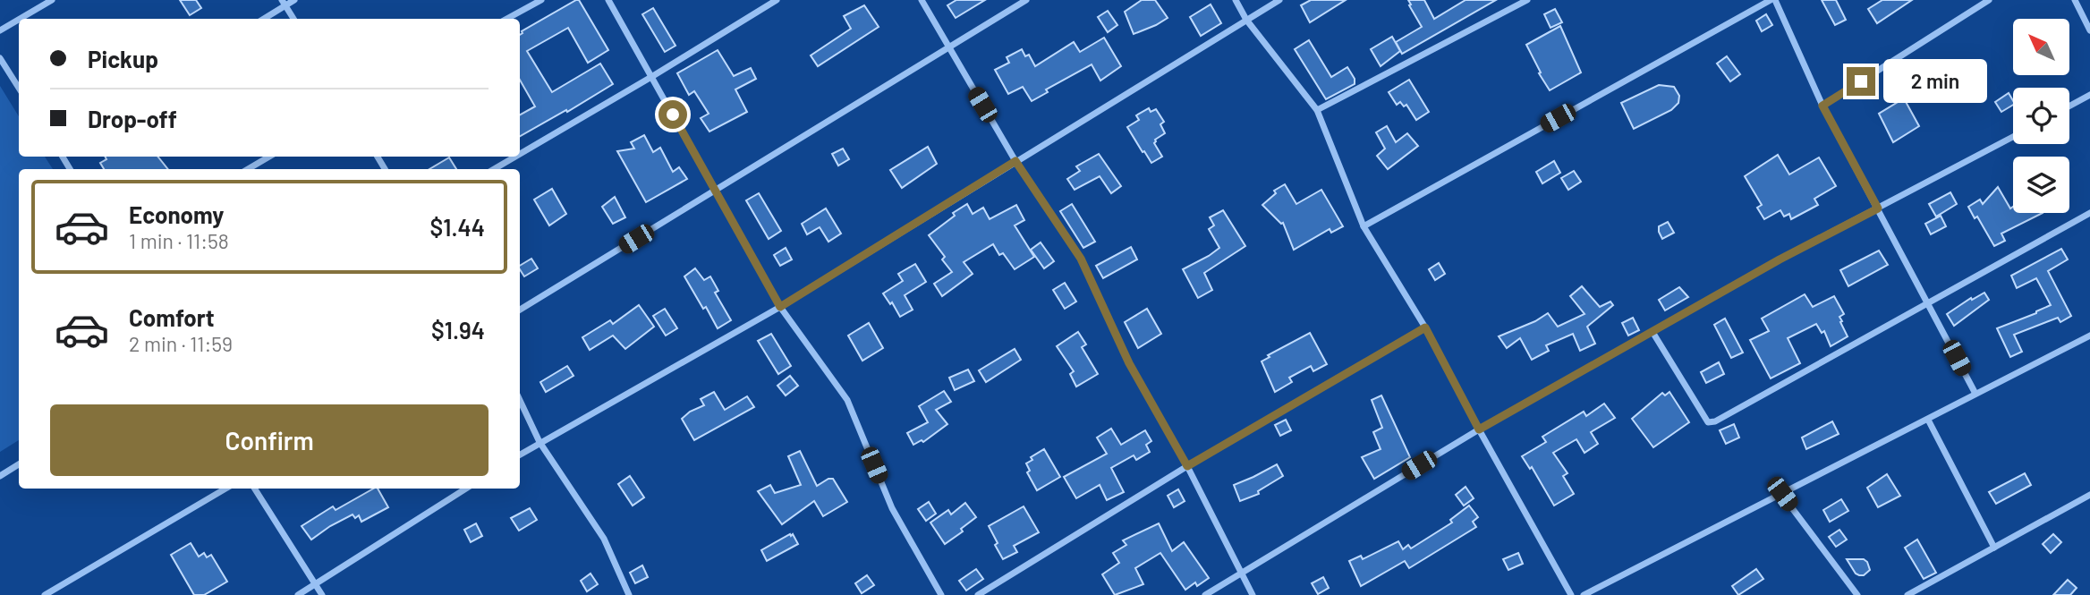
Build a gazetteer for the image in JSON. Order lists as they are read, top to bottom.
{
  "north": "top left",
  "page": {
    "banner": ["Pickup", "Drop-off"],
    "bubble": "2 min",
    "list": [
      {
        "name": "Economy",
        "note": "1 min · 11:58",
        "value": "$1.44"
      },
      {
        "name": "Comfort",
        "note": "2 min · 11:59",
        "value": "$1.94"
      }
    ],
    "buttons": "Confirm"
  }
}
